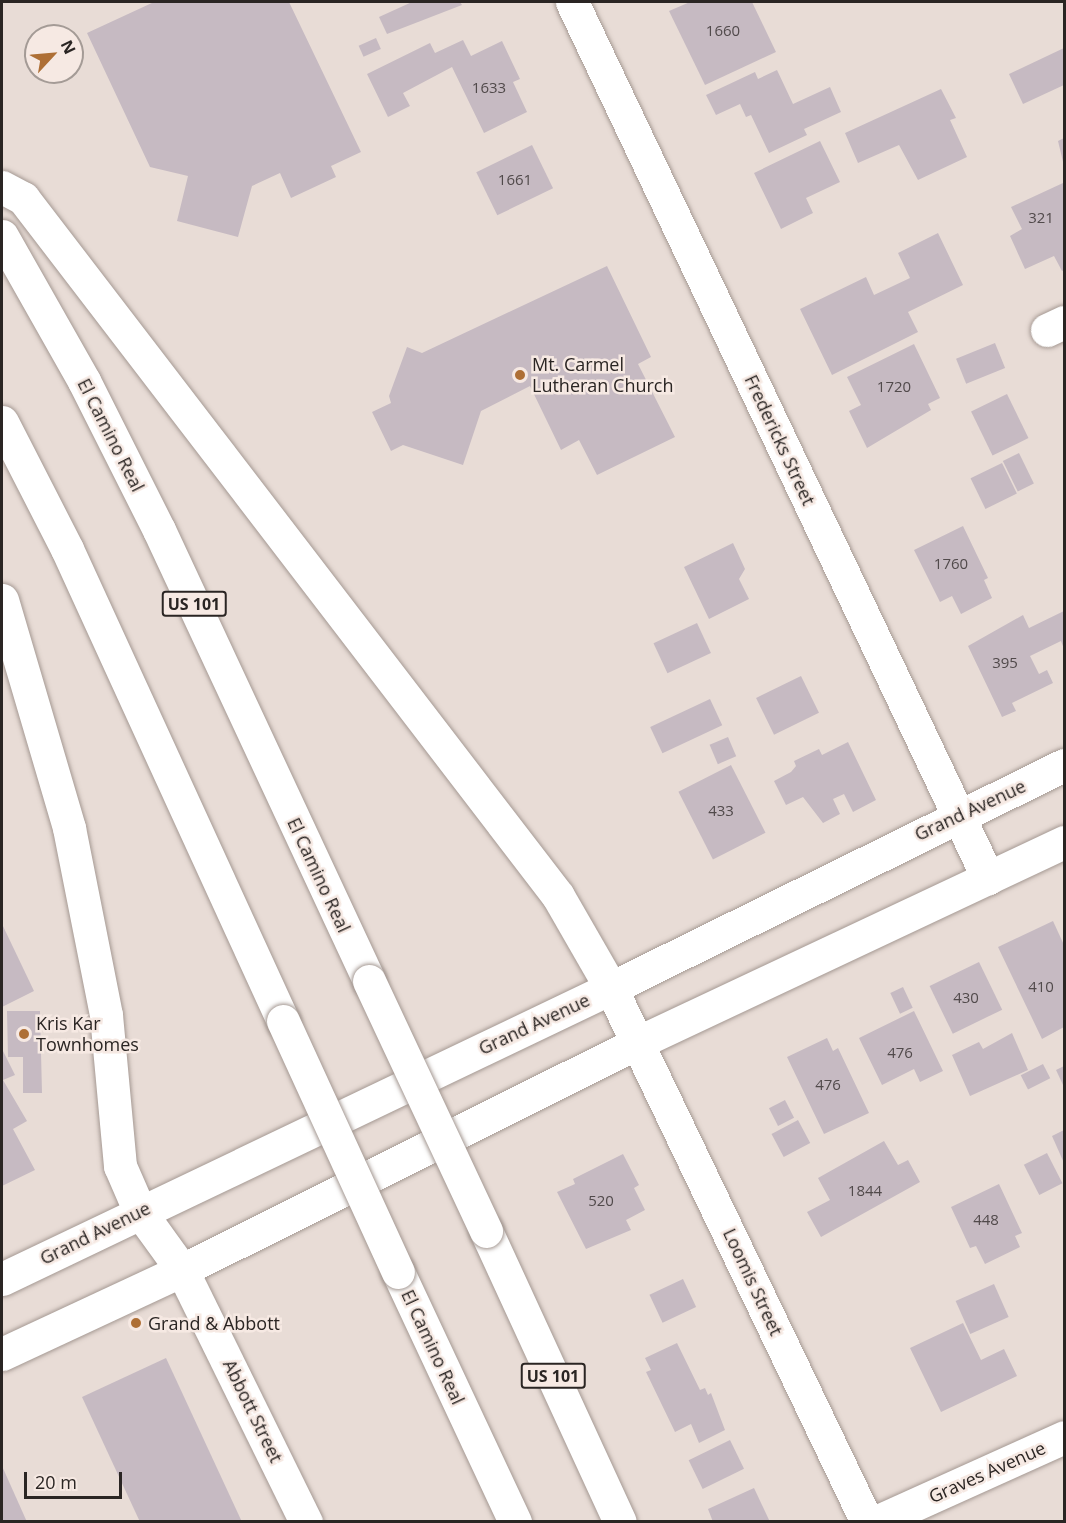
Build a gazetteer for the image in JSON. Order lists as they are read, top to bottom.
{
  "streets": {
    "main road": [
      "El Camino Real",
      "Fredericks Street",
      "US 101",
      "Grand Avenue",
      "Loomis Street",
      "Abbott Street",
      "Graves Avenue"
    ]
  },
  "crossings": [
    ["Fredericks Street", "Grand Avenue"],
    ["Grand Avenue", "Loomis Street"],
    ["Grand Avenue", "Abbott Street"]
  ],
  "places": ["Mt. Carmel Lutheran Church", "Kris Kar Townhomes", "Grand & Abbott"],
  "house_numbers": [
    "1660",
    "1633",
    "1661",
    "321",
    "1720",
    "1760",
    "395",
    "433",
    "410",
    "430",
    "476",
    "476",
    "1844",
    "520",
    "448"
  ],
  "scale_bar": "20 m",
  "north": "top right"
}
